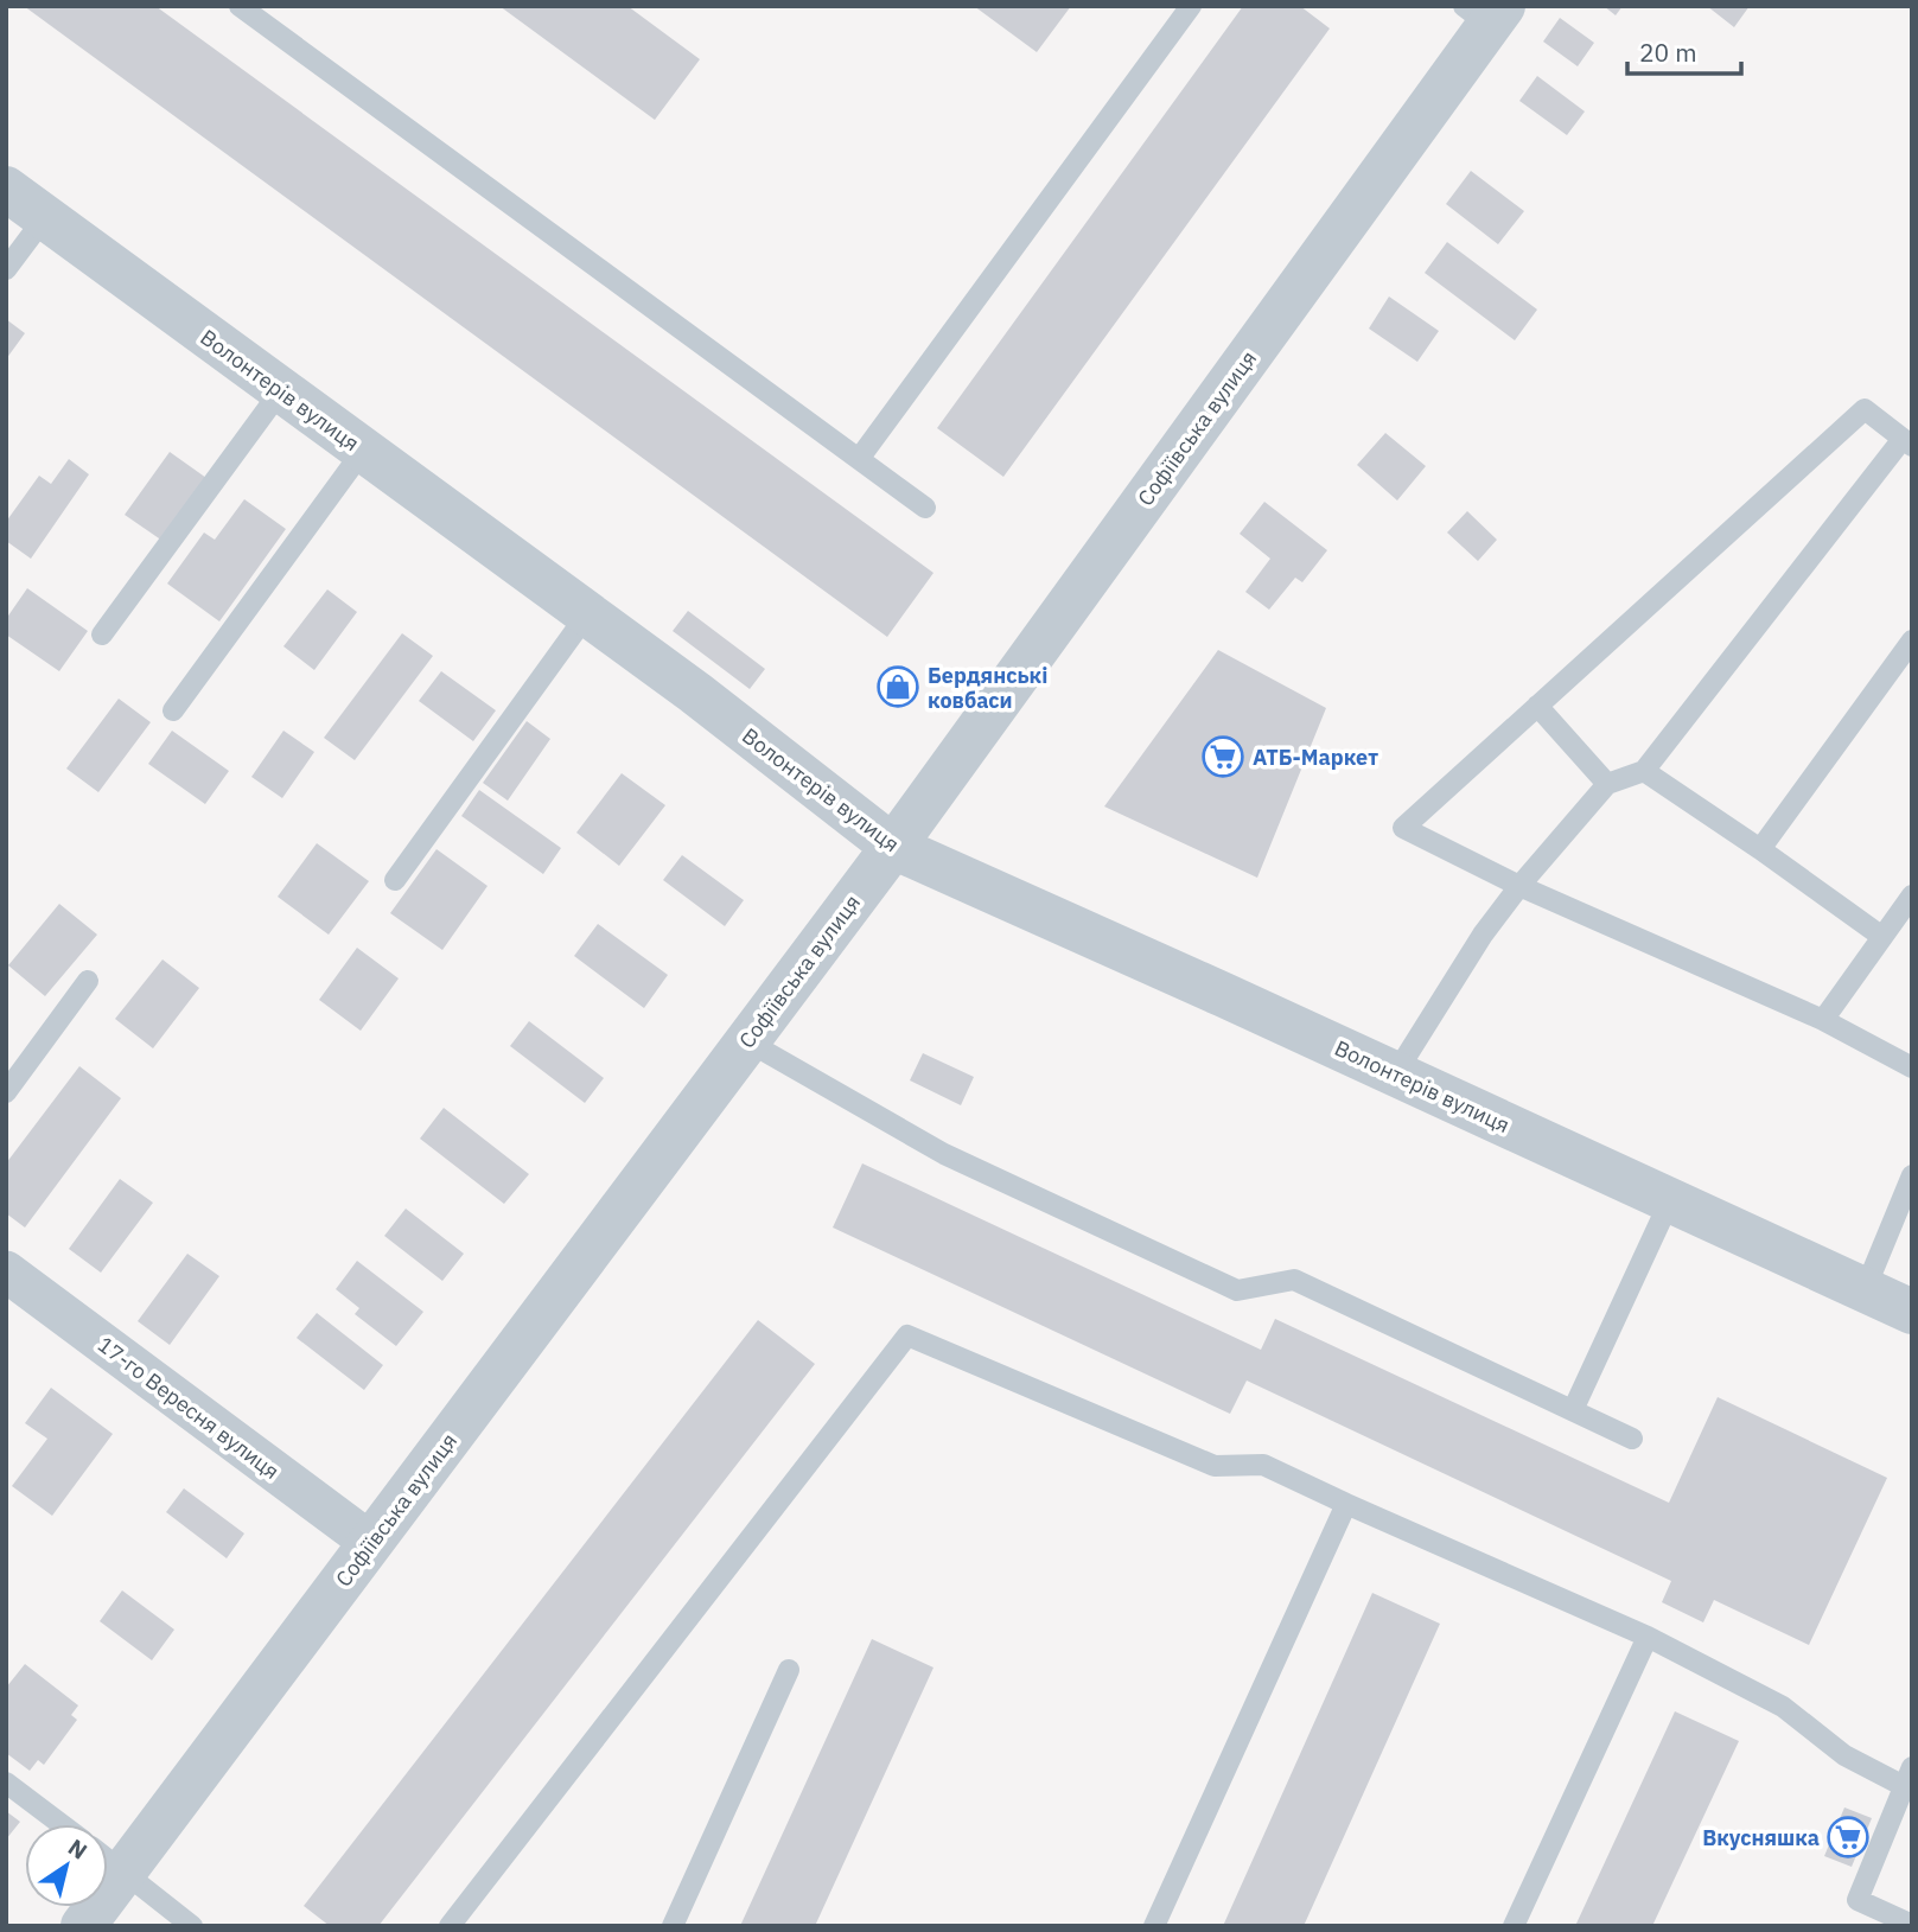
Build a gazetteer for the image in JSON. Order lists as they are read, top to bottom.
{
  "streets": {
    "street": ["Волонтерів вулиця", "Софіївська вулиця", "17-го Вересня вулиця"]
  },
  "crossings": [
    ["Волонтерів вулиця", "Софіївська вулиця"],
    ["Софіївська вулиця", "17-го Вересня вулиця"]
  ],
  "places": {
    "shop": ["Бердянські ковбаси"],
    "supermarket": ["АТБ-Маркет", "Вкусняшка"]
  },
  "scale_bar": "20 m",
  "north": "top right"
}
